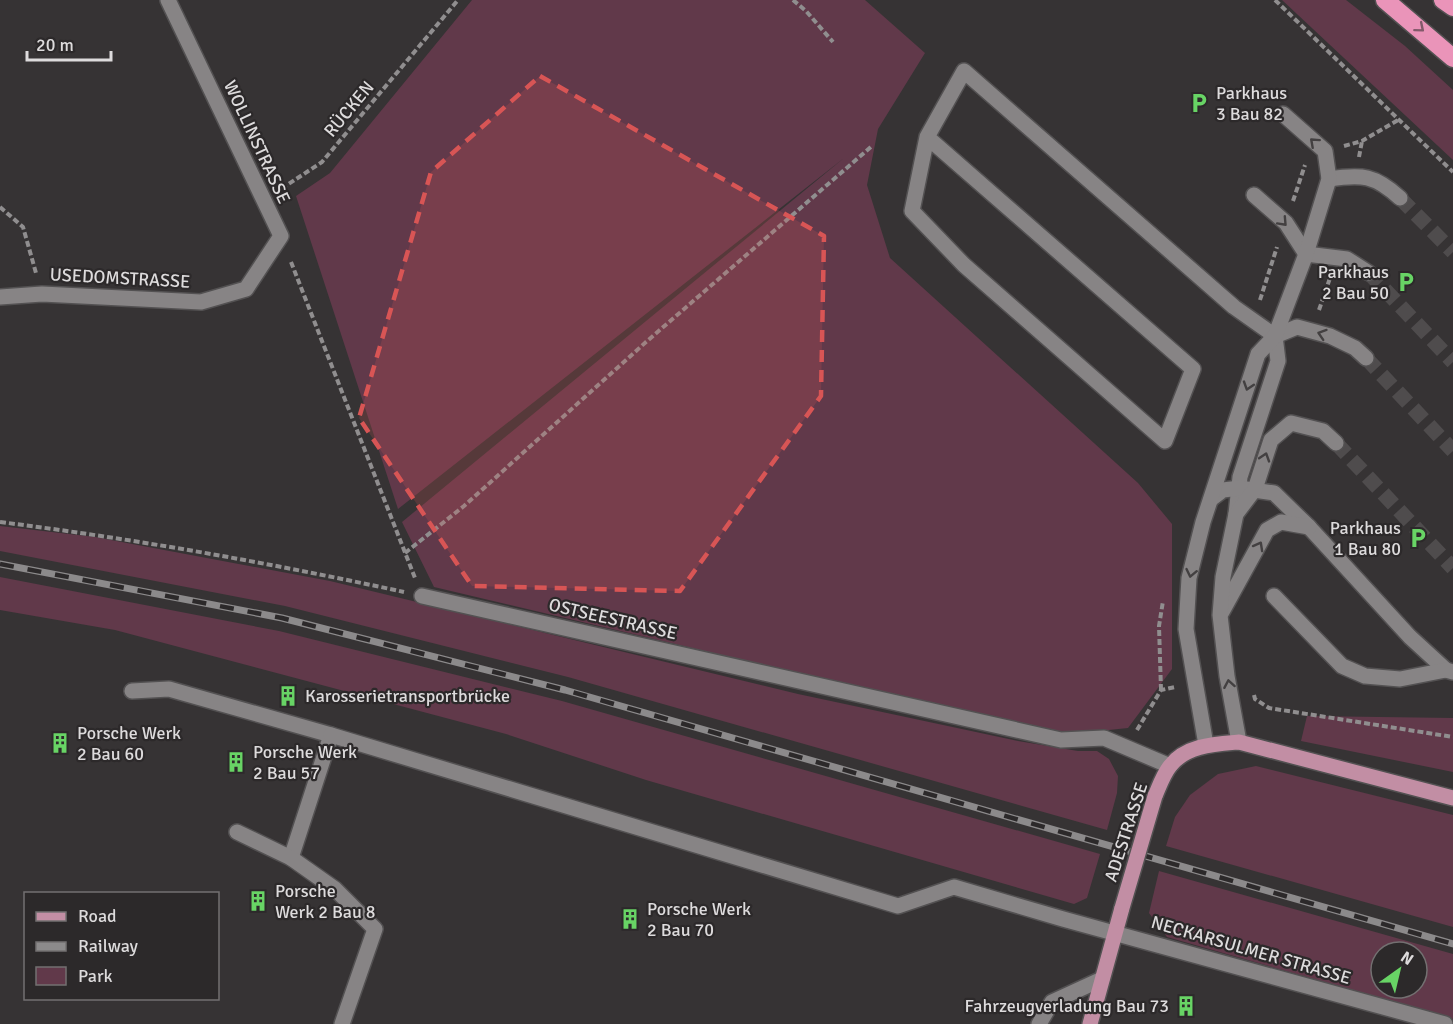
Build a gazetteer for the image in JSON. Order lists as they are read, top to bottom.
{
  "streets": {
    "main road": ["ADESTRASSE"],
    "street": [
      "WOLLINSTRASSE",
      "USEDOMSTRASSE",
      "OSTSEESTRASSE",
      "NECKARSULMER STRASSE"
    ],
    "path": ["RÜCKEN"]
  },
  "crossings": [
    ["WOLLINSTRASSE", "USEDOMSTRASSE"],
    ["OSTSEESTRASSE", "ADESTRASSE"],
    ["ADESTRASSE", "NECKARSULMER STRASSE"]
  ],
  "places": {
    "parking": ["Parkhaus 3 Bau 82", "Parkhaus 2 Bau 50", "Parkhaus 1 Bau 80"],
    "building": [
      "Karosserietransportbrücke",
      "Porsche Werk 2 Bau 60",
      "Porsche Werk 2 Bau 57",
      "Porsche Werk 2 Bau 8",
      "Porsche Werk 2 Bau 70",
      "Fahrzeugverladung Bau 73"
    ]
  },
  "legend": ["Road", "Railway", "Park"],
  "scale_bar": "20 m",
  "north": "top right"
}
